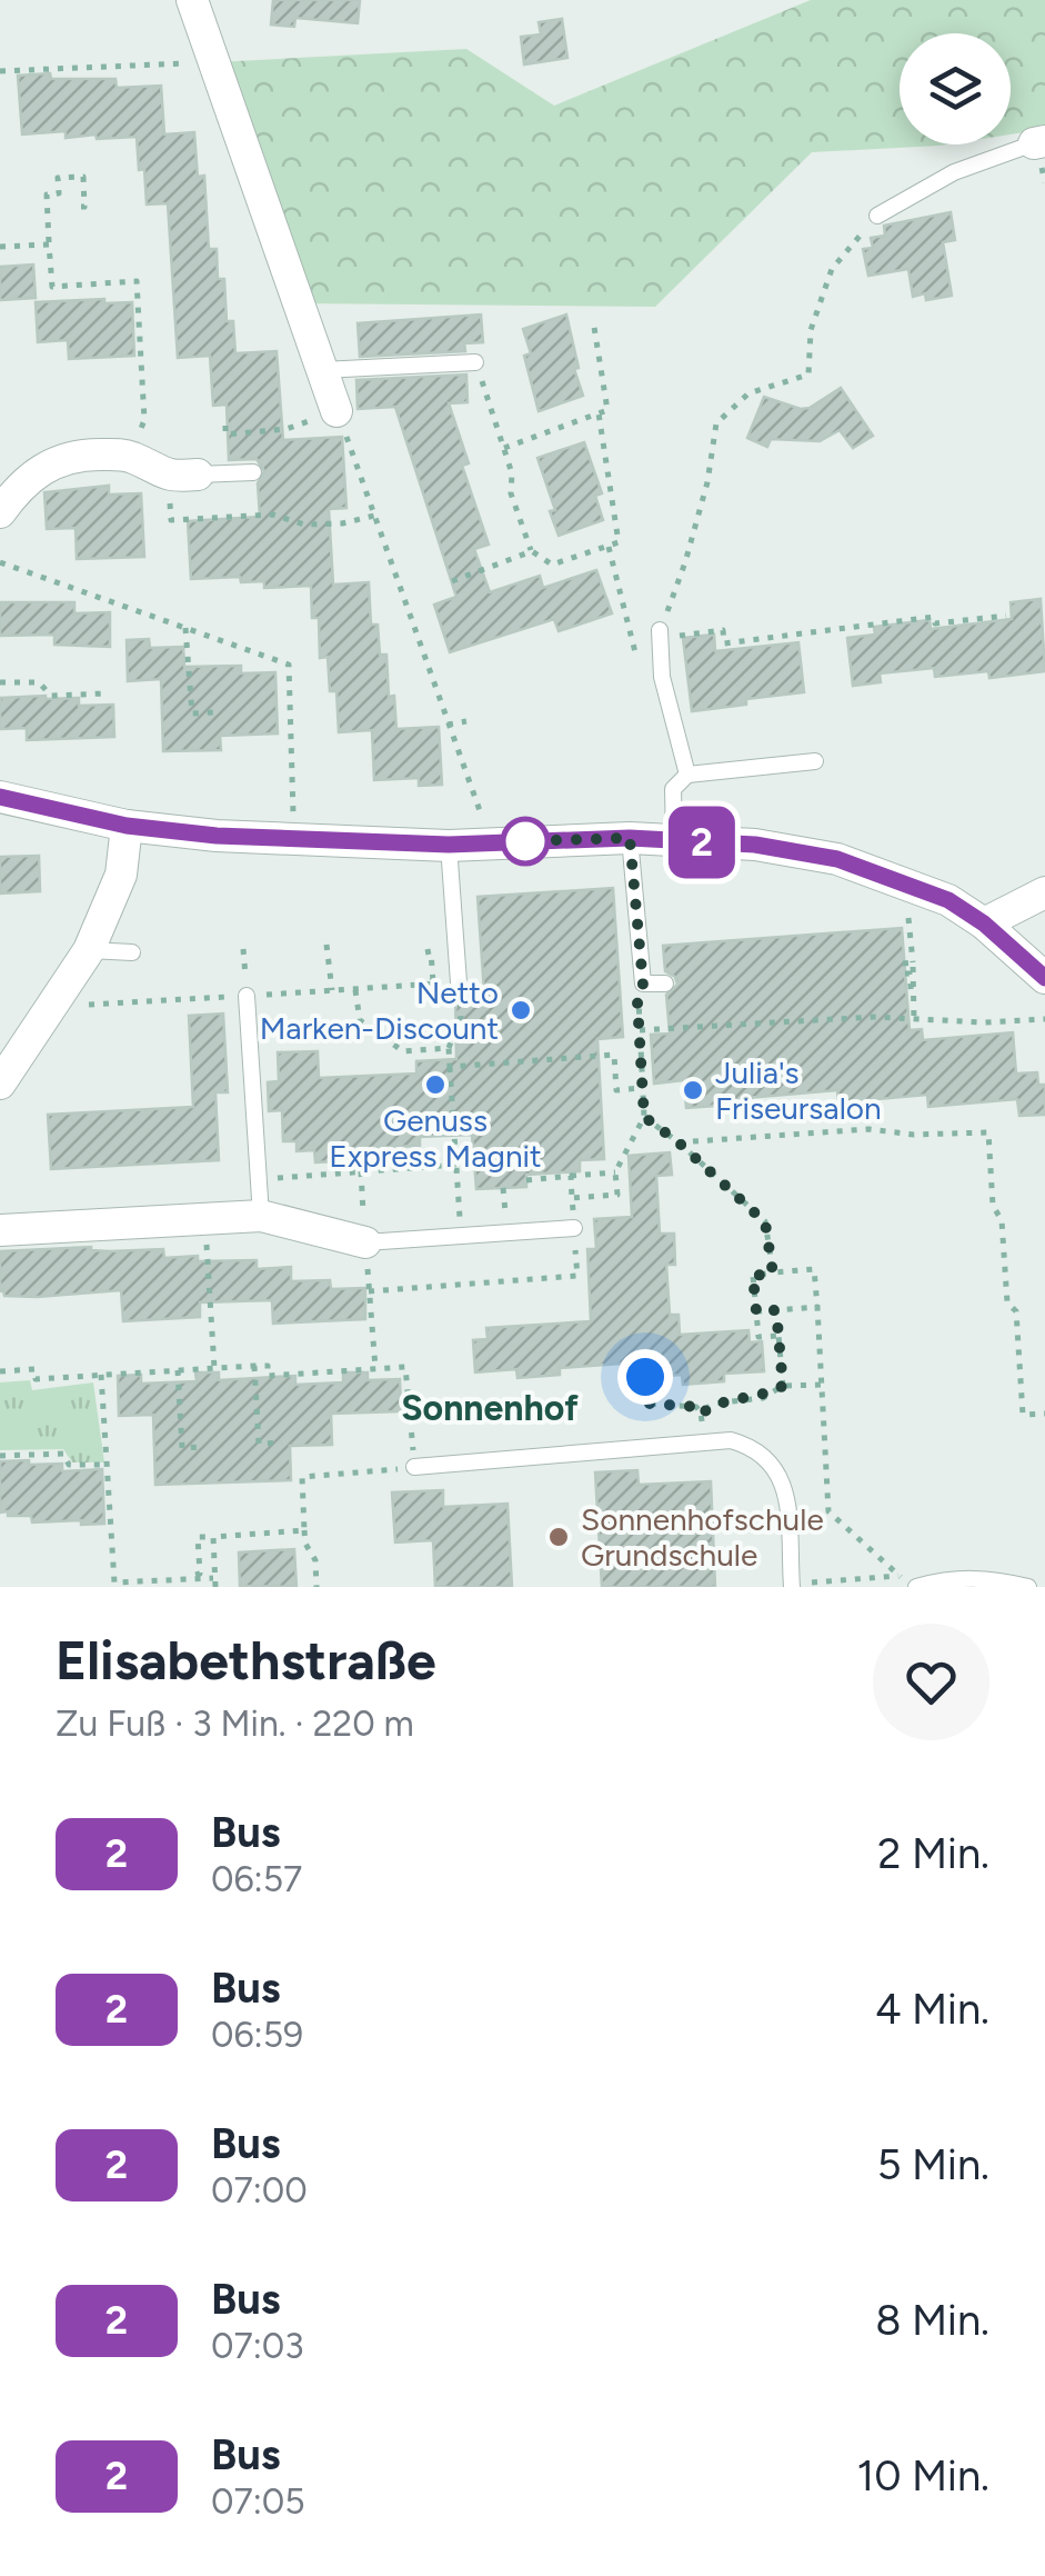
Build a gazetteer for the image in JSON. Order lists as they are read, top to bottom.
{
  "districts": ["Sonnenhof"],
  "places": [
    "Netto Marken-Discount",
    "Genuss Express Magnit",
    "Julia's Friseursalon",
    "Sonnenhofschule Grundschule"
  ],
  "lines": ["bus line 2"],
  "page": {
    "on_map": "2",
    "heading": ["Elisabethstraße", "Zu Fuß · 3 Min. · 220 m"],
    "list": [
      {
        "mark": "2",
        "name": "Bus",
        "note": "06:57",
        "value": "2 Min."
      },
      {
        "mark": "2",
        "name": "Bus",
        "note": "06:59",
        "value": "4 Min."
      },
      {
        "mark": "2",
        "name": "Bus",
        "note": "07:00",
        "value": "5 Min."
      },
      {
        "mark": "2",
        "name": "Bus",
        "note": "07:03",
        "value": "8 Min."
      },
      {
        "mark": "2",
        "name": "Bus",
        "note": "07:05",
        "value": "10 Min."
      }
    ]
  }
}
